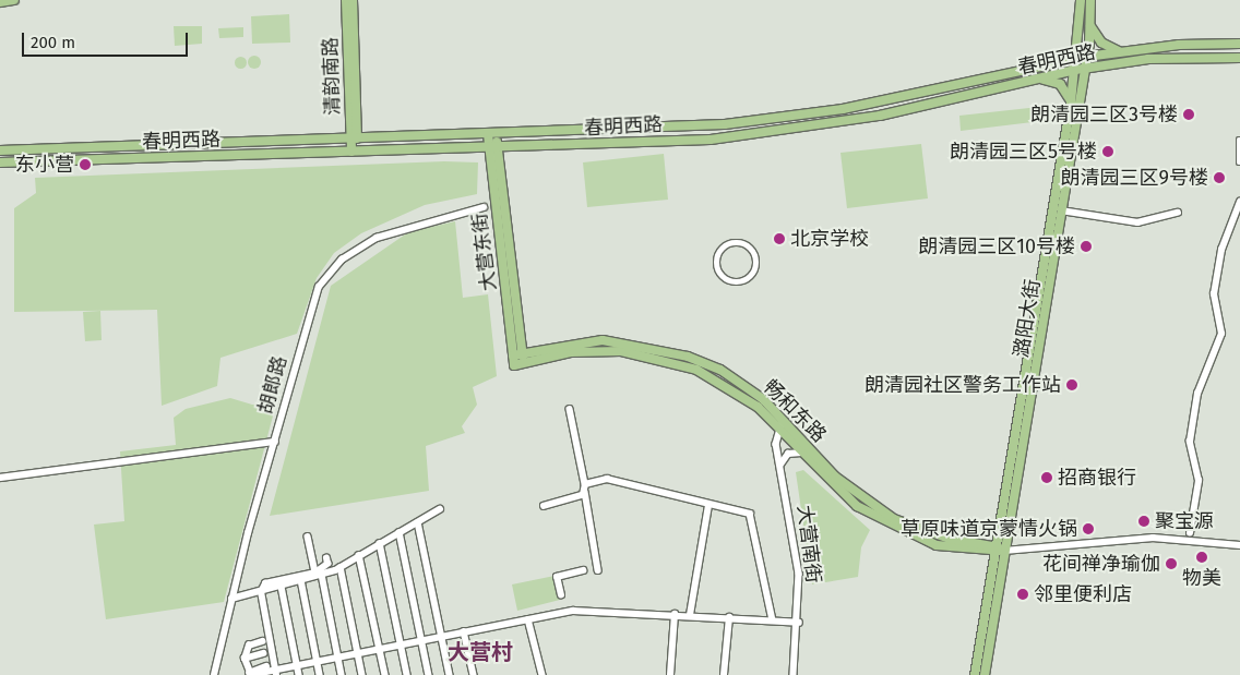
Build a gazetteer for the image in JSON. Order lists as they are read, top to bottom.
{
  "streets": {
    "main road": [
      "春明西路",
      "清韵南路",
      "大营东街",
      "潞阳大街",
      "畅和东路"
    ],
    "street": ["胡郎路", "大营南街"]
  },
  "crossings": [
    ["春明西路", "清韵南路"],
    ["春明西路", "大营东街"],
    ["春明西路", "潞阳大街"],
    ["大营东街", "畅和东路"],
    ["潞阳大街", "畅和东路"],
    ["畅和东路", "大营南街"]
  ],
  "districts": ["大营村"],
  "places": [
    "朗清园三区3号楼",
    "朗清园三区5号楼",
    "东小营",
    "朗清园三区9号楼",
    "北京学校",
    "朗清园三区10号楼",
    "朗清园社区警务工作站",
    "招商银行",
    "聚宝源",
    "草原味道京蒙情火锅",
    "物美",
    "花间禅净瑜伽",
    "邻里便利店"
  ],
  "scale_bar": "200 m"
}
